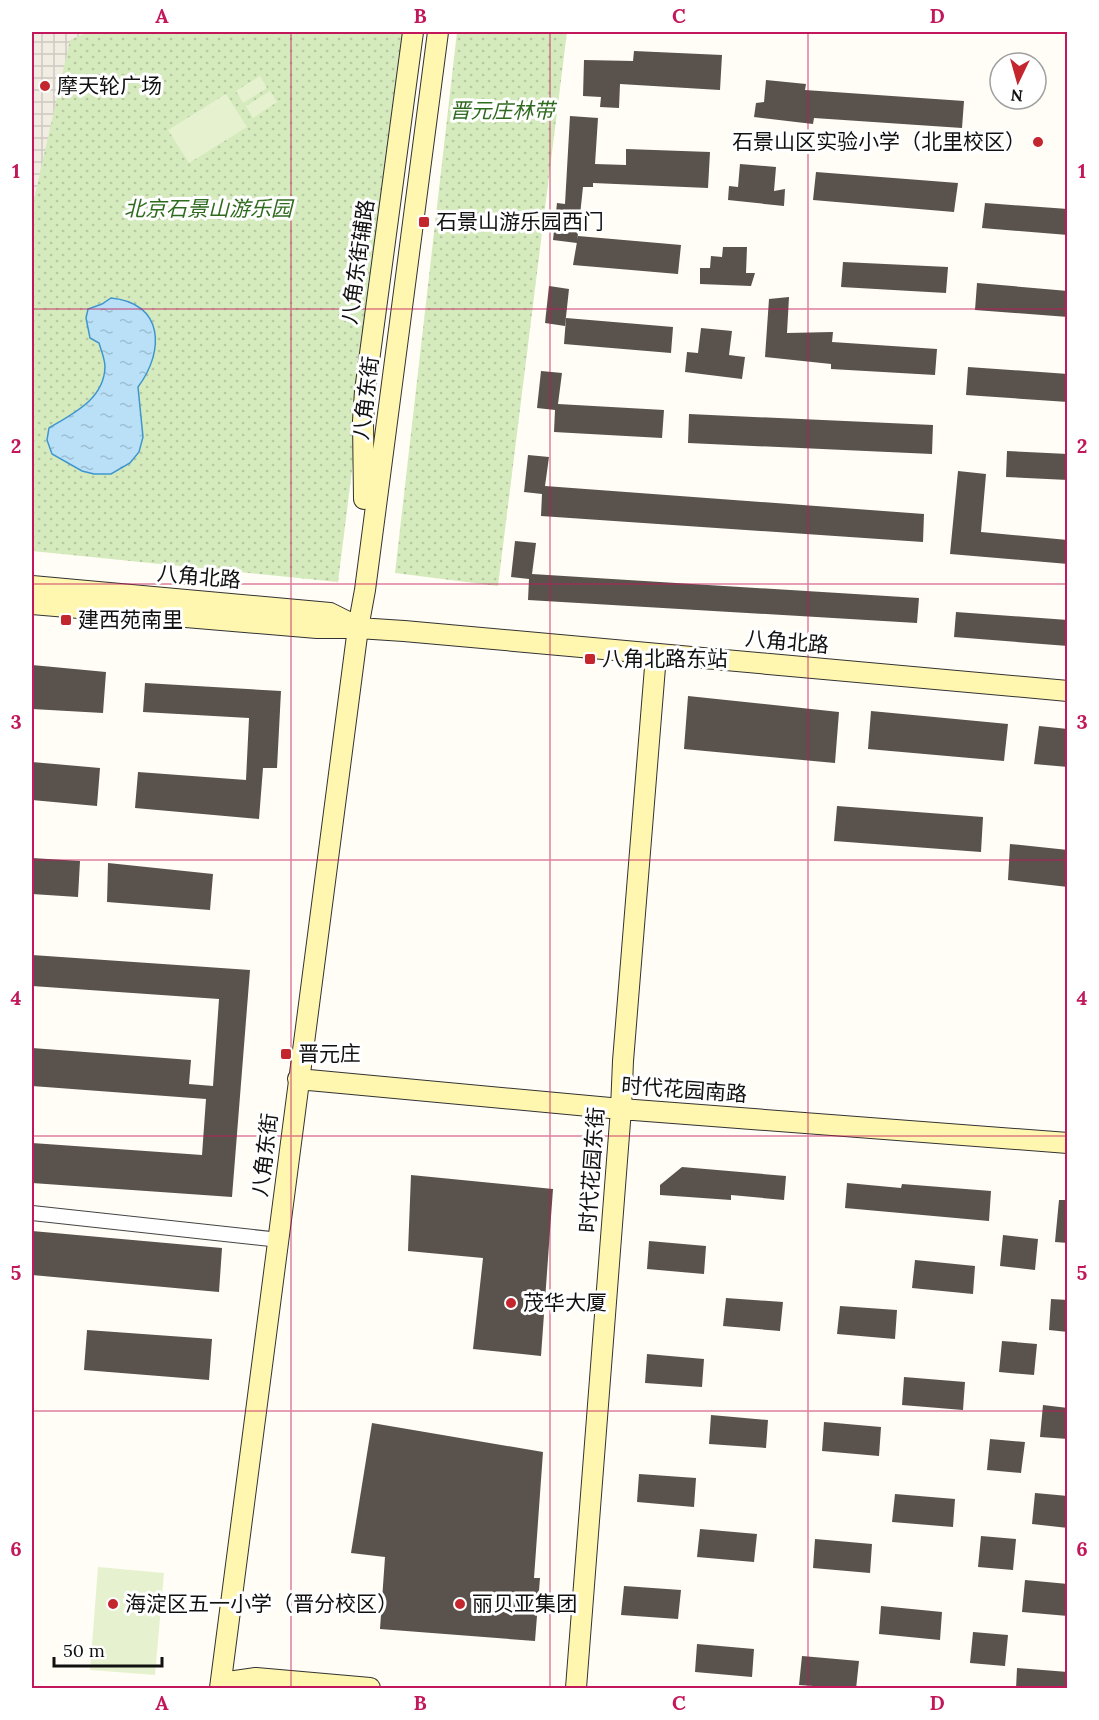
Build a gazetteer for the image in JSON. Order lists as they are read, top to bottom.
{
  "streets": {
    "street": [
      "八角东街辅路",
      "八角东街",
      "八角北路",
      "时代花园南路",
      "时代花园东街"
    ]
  },
  "crossings": [
    ["八角东街辅路", "八角东街"],
    ["八角东街", "八角北路"],
    ["八角东街", "时代花园南路"],
    ["八角北路", "时代花园东街"],
    ["时代花园南路", "时代花园东街"]
  ],
  "parks": ["晋元庄林带", "北京石景山游乐园"],
  "places": {
    "other": [
      "摩天轮广场",
      "石景山区实验小学（北里校区）",
      "茂华大厦",
      "海淀区五一小学（晋分校区）",
      "丽贝亚集团"
    ],
    "transit": [
      "石景山游乐园西门",
      "建西苑南里",
      "八角北路东站",
      "晋元庄"
    ]
  },
  "scale_bar": "50 m",
  "north": "bottom",
  "grid": {
    "columns": [
      "A",
      "B",
      "C",
      "D"
    ],
    "rows": [
      "1",
      "2",
      "3",
      "4",
      "5",
      "6"
    ]
  }
}
